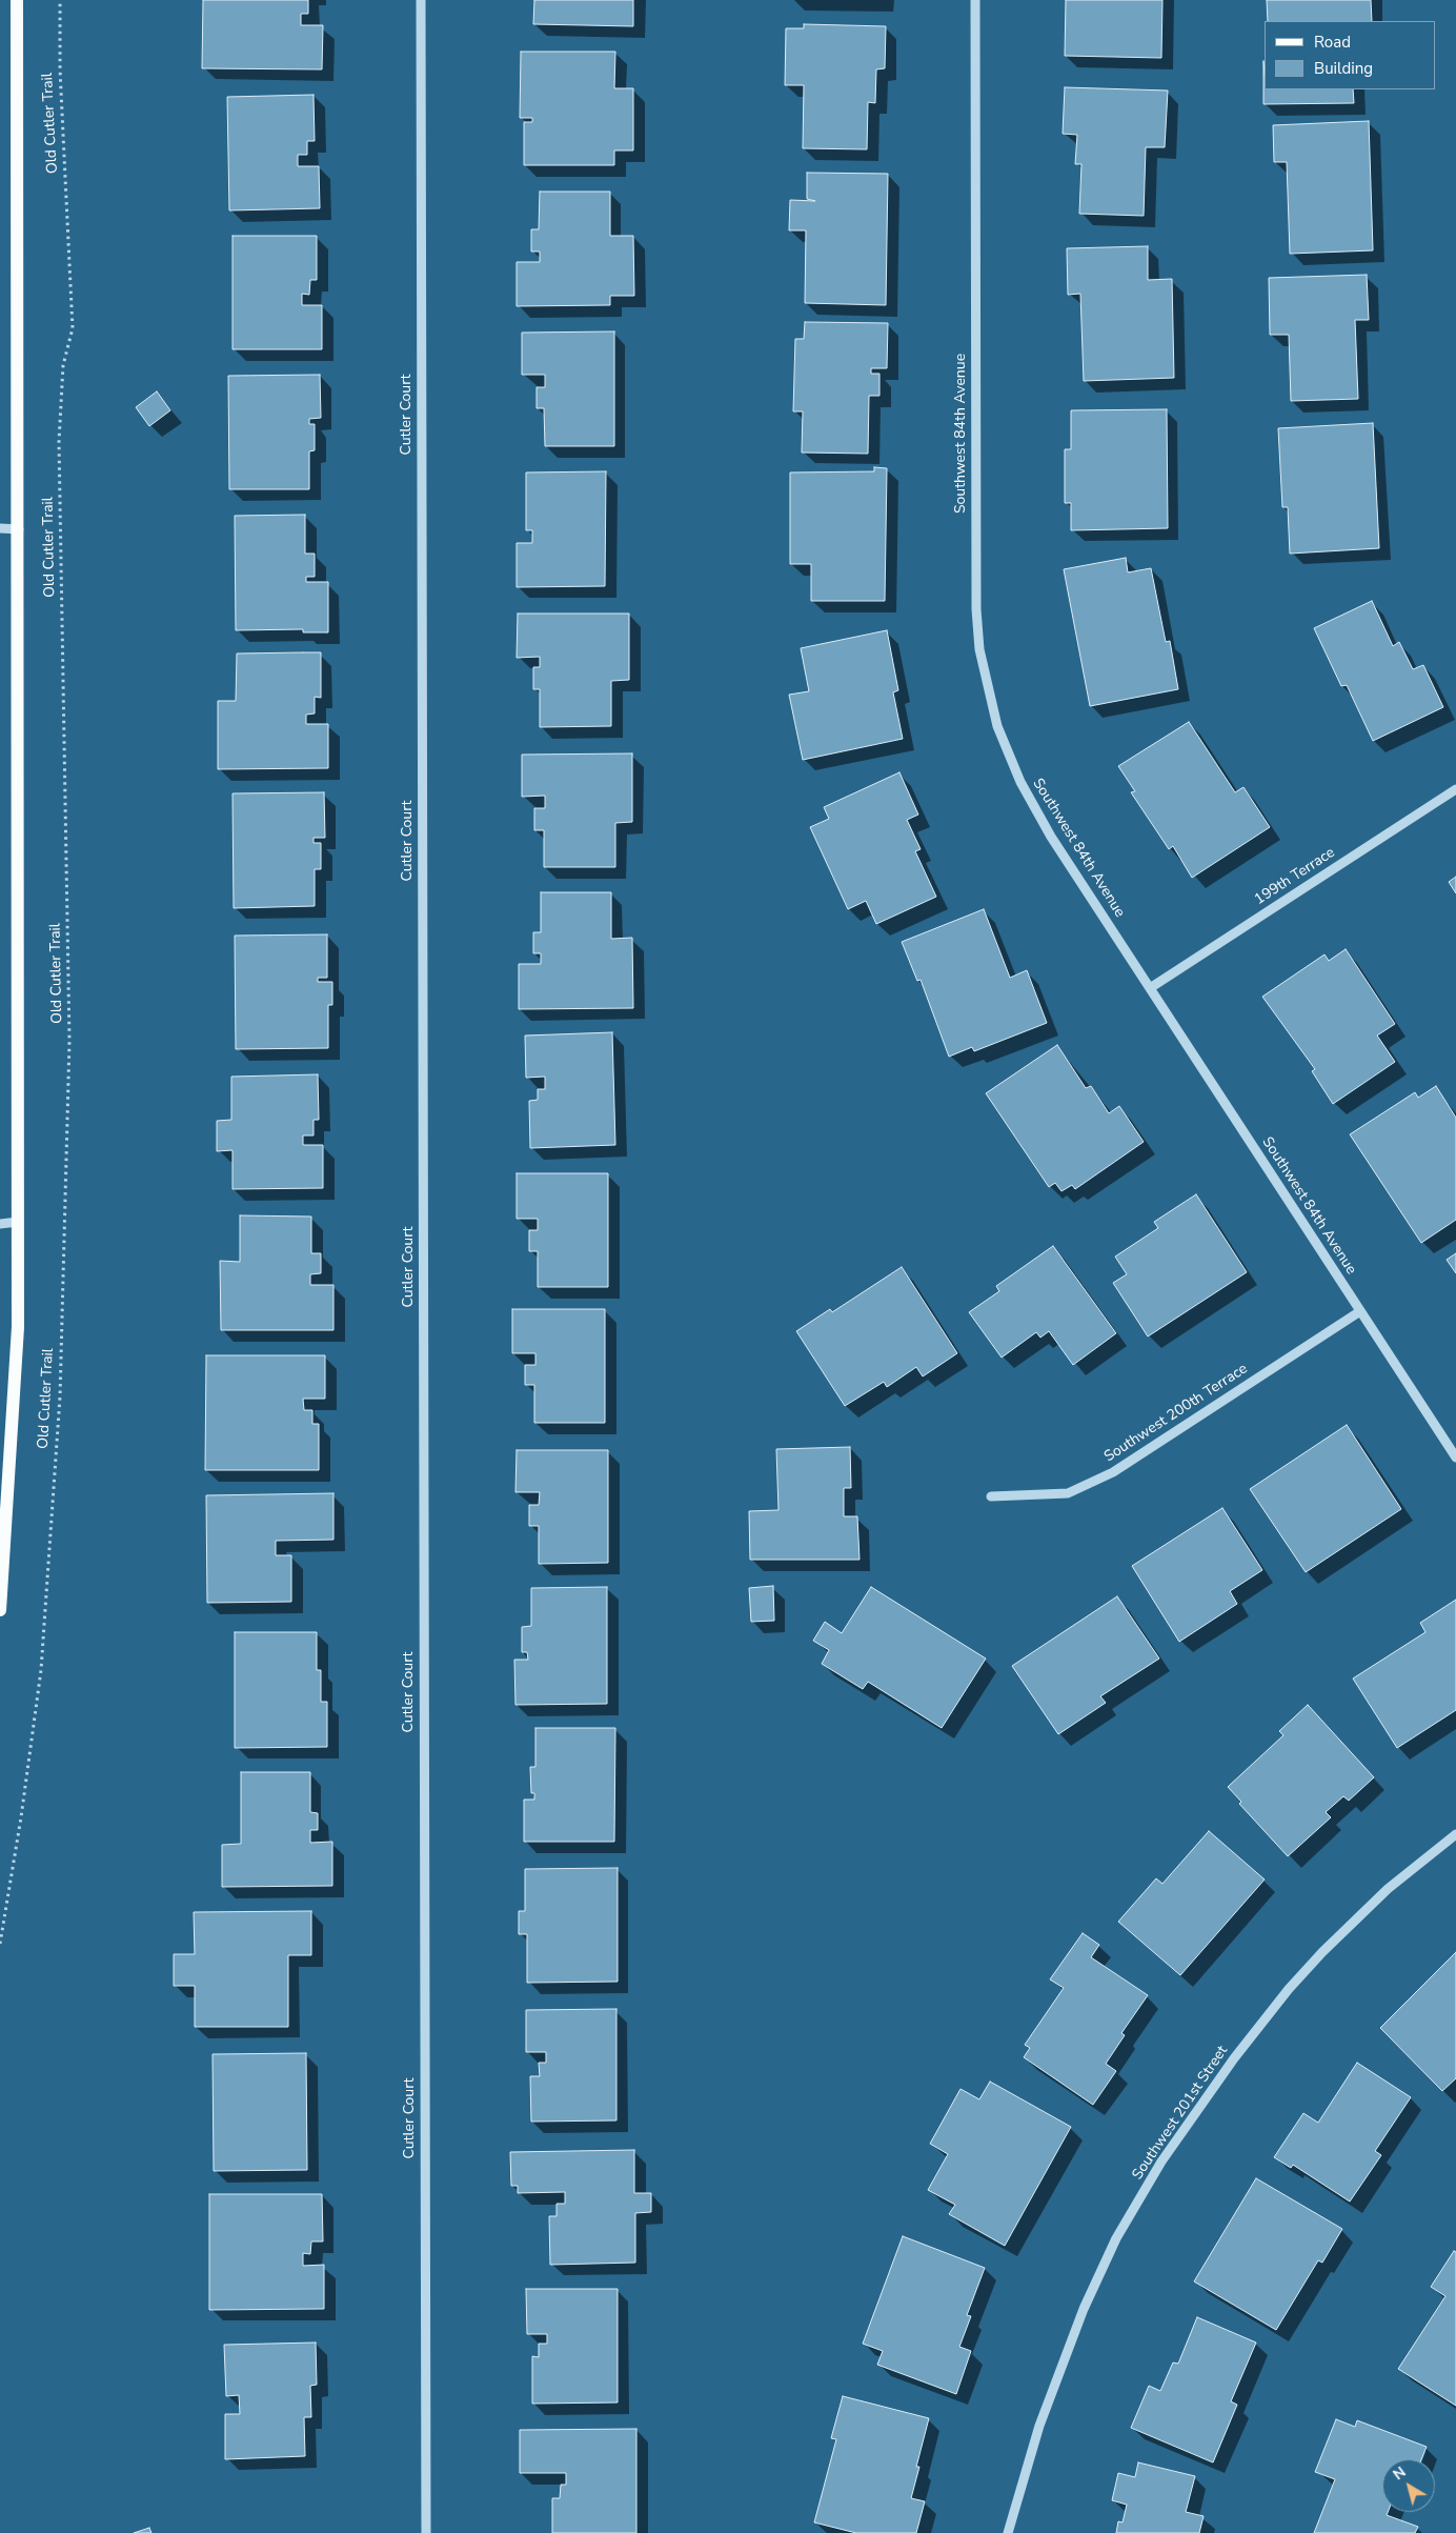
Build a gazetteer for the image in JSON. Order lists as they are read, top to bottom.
{
  "streets": {
    "street": [
      "Cutler Court",
      "Southwest 84th Avenue",
      "199th Terrace",
      "Southwest 200th Terrace",
      "Southwest 201st Street"
    ],
    "path": ["Old Cutler Trail"]
  },
  "crossings": [
    ["Southwest 84th Avenue", "199th Terrace"],
    ["Southwest 84th Avenue", "Southwest 200th Terrace"]
  ],
  "legend": ["Road", "Building"],
  "north": "top left"
}
